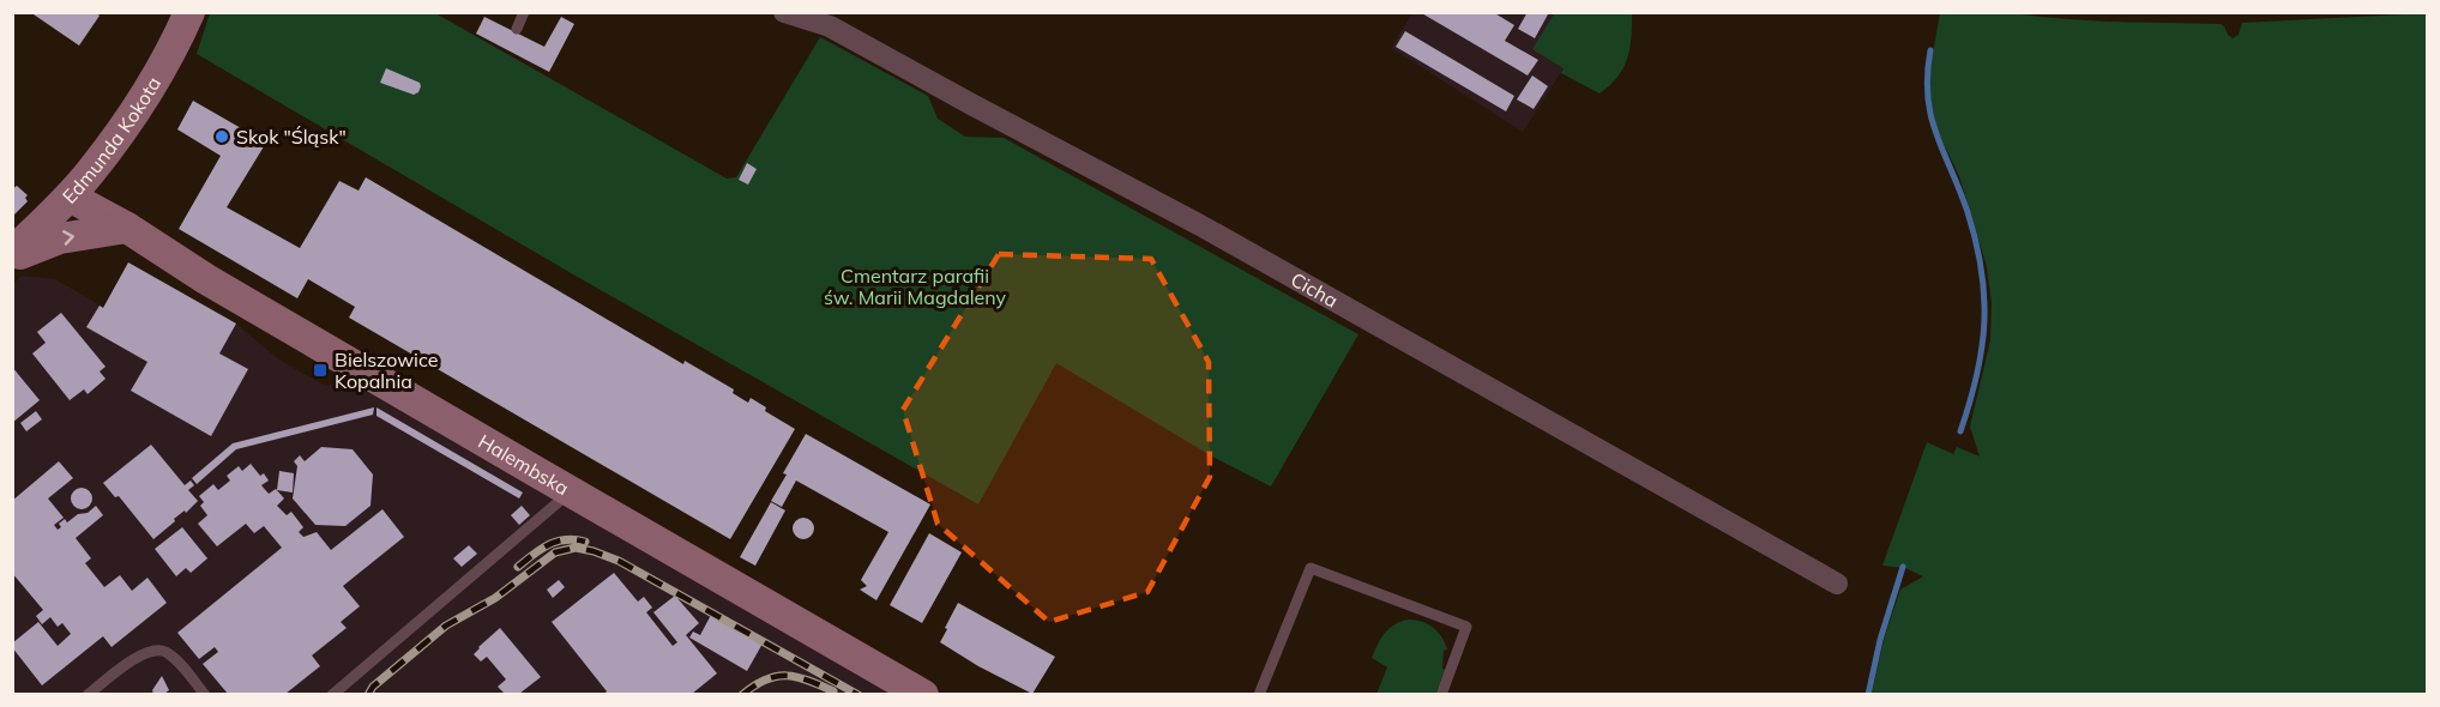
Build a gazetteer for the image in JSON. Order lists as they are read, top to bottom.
{
  "streets": {
    "street": ["Edmunda Kokota", "Cicha", "Halembska"]
  },
  "crossings": [
    ["Edmunda Kokota", "Halembska"]
  ],
  "parks": ["Cmentarz parafii św. Marii Magdaleny"],
  "places": {
    "other": ["Skok \"Śląsk\""],
    "transit": ["Bielszowice Kopalnia"]
  }
}
